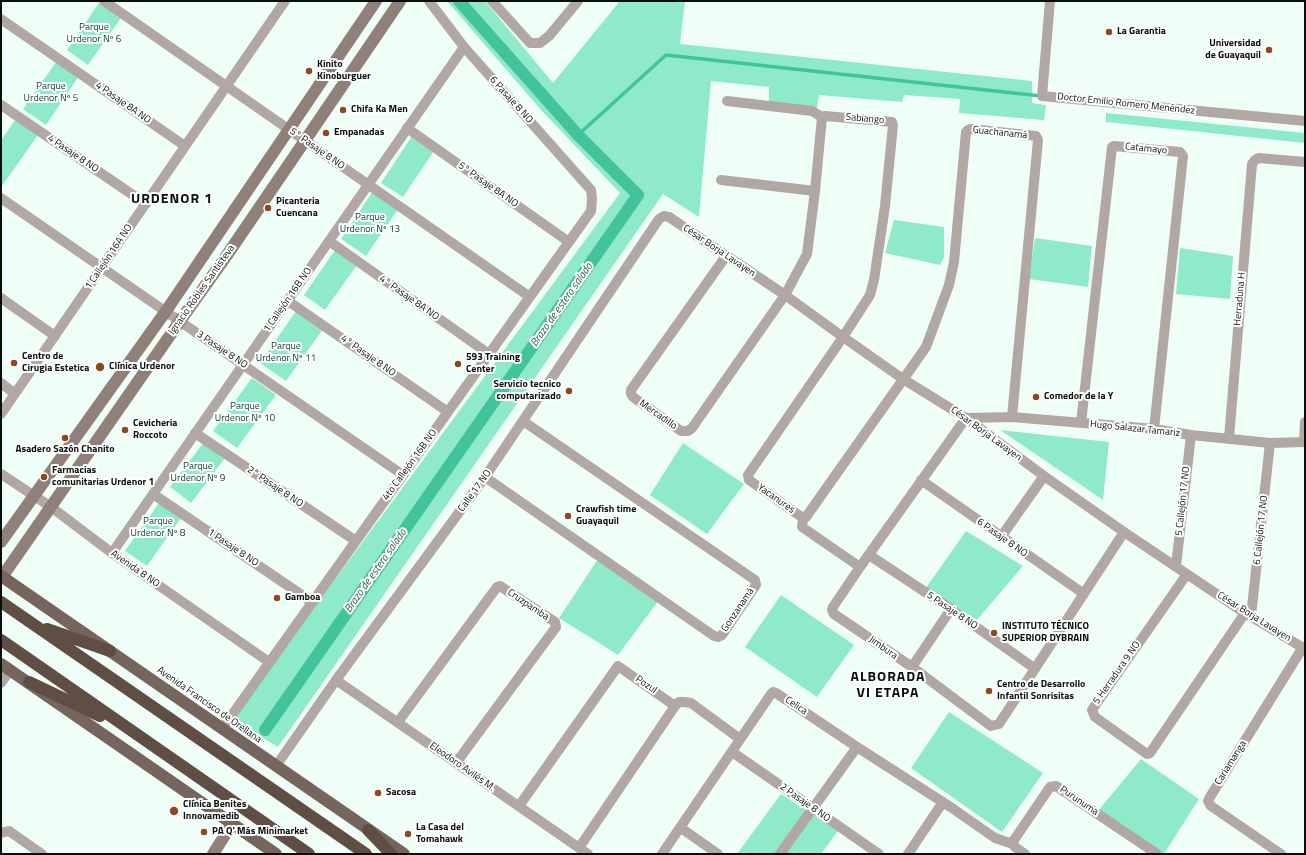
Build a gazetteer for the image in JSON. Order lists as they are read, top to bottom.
{
  "streets": {
    "main road": ["Avenida Francisco de Orellana"],
    "street": [
      "6 Pasaje 8 NO",
      "4 Pasaje 8A NO",
      "Doctor Emilio Romero Menéndez",
      "Sabiango",
      "Guachanamá",
      "5° Pasaje 8 NO",
      "Catamayo",
      "4 Pasaje 8 NO",
      "5° Pasaje 8A NO",
      "César Borja Lavayen",
      "1 Callejón 16A NO",
      "Ignacio Robles Santisteva",
      "4° Pasaje 8A NO",
      "Herraduna H",
      "1 Callejón 16B NO",
      "3 Pasaje 8 NO",
      "4° Pasaje 8 NO",
      "Mercadillo",
      "Hugo Salazar Tamariz",
      "4to Callejón 16B NO",
      "2° Pasaje 8 NO",
      "Calle 17 NO",
      "Yacanures",
      "5 Callejón 17 NO",
      "6 Callejón 17 NO",
      "1 Pasaje 8 NO",
      "Avenida 8 NO",
      "Cruzpamba",
      "Gonzanamá",
      "5 Pasaje 8 NO",
      "Jimbura",
      "5 Herradura 9 NO",
      "Pozul",
      "Celica",
      "Cariamanga",
      "Eleodoro Avilés M.",
      "Purunuma",
      "2 Pasaje 8 NO"
    ]
  },
  "crossings": [
    ["6 Pasaje 8 NO", "1 Callejón 16B NO"],
    ["6 Pasaje 8 NO", "4to Callejón 16B NO"],
    ["6 Pasaje 8 NO", "Jimbura"],
    ["4 Pasaje 8A NO", "1 Callejón 16A NO"],
    ["Sabiango", "César Borja Lavayen"],
    ["Sabiango", "Yacanures"],
    ["Guachanamá", "César Borja Lavayen"],
    ["Guachanamá", "Hugo Salazar Tamariz"],
    ["Guachanamá", "Yacanures"],
    ["5° Pasaje 8 NO", "1 Callejón 16A NO"],
    ["5° Pasaje 8 NO", "Ignacio Robles Santisteva"],
    ["5° Pasaje 8 NO", "1 Callejón 16B NO"],
    ["5° Pasaje 8 NO", "4to Callejón 16B NO"],
    ["Catamayo", "Hugo Salazar Tamariz"],
    ["4 Pasaje 8 NO", "1 Callejón 16A NO"],
    ["5° Pasaje 8A NO", "1 Callejón 16B NO"],
    ["5° Pasaje 8A NO", "4to Callejón 16B NO"],
    ["César Borja Lavayen", "Mercadillo"],
    ["César Borja Lavayen", "Hugo Salazar Tamariz"],
    ["César Borja Lavayen", "Calle 17 NO"],
    ["César Borja Lavayen", "Yacanures"],
    ["César Borja Lavayen", "5 Callejón 17 NO"],
    ["César Borja Lavayen", "6 Callejón 17 NO"],
    ["César Borja Lavayen", "Jimbura"],
    ["César Borja Lavayen", "5 Herradura 9 NO"],
    ["César Borja Lavayen", "Cariamanga"],
    ["1 Callejón 16A NO", "3 Pasaje 8 NO"],
    ["Ignacio Robles Santisteva", "3 Pasaje 8 NO"],
    ["Ignacio Robles Santisteva", "Avenida 8 NO"],
    ["Ignacio Robles Santisteva", "Avenida Francisco de Orellana"],
    ["4° Pasaje 8A NO", "1 Callejón 16B NO"],
    ["4° Pasaje 8A NO", "4to Callejón 16B NO"],
    ["Herraduna H", "Hugo Salazar Tamariz"],
    ["1 Callejón 16B NO", "3 Pasaje 8 NO"],
    ["1 Callejón 16B NO", "4° Pasaje 8 NO"],
    ["1 Callejón 16B NO", "2° Pasaje 8 NO"],
    ["1 Callejón 16B NO", "1 Pasaje 8 NO"],
    ["1 Callejón 16B NO", "Avenida 8 NO"],
    ["3 Pasaje 8 NO", "4to Callejón 16B NO"],
    ["4° Pasaje 8 NO", "4to Callejón 16B NO"],
    ["Hugo Salazar Tamariz", "5 Callejón 17 NO"],
    ["Hugo Salazar Tamariz", "6 Callejón 17 NO"],
    ["Hugo Salazar Tamariz", "Jimbura"],
    ["4to Callejón 16B NO", "2° Pasaje 8 NO"],
    ["4to Callejón 16B NO", "1 Pasaje 8 NO"],
    ["4to Callejón 16B NO", "Avenida 8 NO"],
    ["4to Callejón 16B NO", "Avenida Francisco de Orellana"],
    ["Calle 17 NO", "Gonzanamá"],
    ["Calle 17 NO", "Avenida Francisco de Orellana"],
    ["Calle 17 NO", "Eleodoro Avilés M."],
    ["6 Callejón 17 NO", "5 Herradura 9 NO"],
    ["Cruzpamba", "Eleodoro Avilés M."],
    ["5 Pasaje 8 NO", "Jimbura"],
    ["Pozul", "Eleodoro Avilés M."],
    ["Celica", "Purunuma"],
    ["Celica", "2 Pasaje 8 NO"]
  ],
  "districts": ["URDENOR 1", "ALBORADA VI ETAPA"],
  "water": ["Brazo de estero salado"],
  "parks": [
    "Parque Urdenor Nº 6",
    "Parque Urdenor Nº 5",
    "Parque Urdenor Nº 13",
    "Parque Urdenor Nº 11",
    "Parque Urdenor Nº 10",
    "Parque Urdenor Nº 9",
    "Parque Urdenor Nº 8"
  ],
  "places": [
    "La Garantia",
    "Universidad de Guayaquil",
    "Kinito Kinoburguer",
    "Chifa Ka Men",
    "Empanadas",
    "Picanteria Cuencana",
    "Centro de Cirugia Estetica",
    "593 Training Center",
    "Clínica Urdenor",
    "Servicio tecnico computarizado",
    "Comedor de la Y",
    "Cevicheria Roccoto",
    "Asadero Sazón Chanito",
    "Farmacias comunitarias Urdenor 1",
    "Crawfish time Guayaquil",
    "Gamboa",
    "INSTITUTO TÉCNICO SUPERIOR DYBRAIN",
    "Centro de Desarrollo Infantil Sonrisitas",
    "Sacosa",
    "Clínica Benites Innovamedib",
    "PA Q' Más Minimarket",
    "La Casa del Tomahawk"
  ]
}
